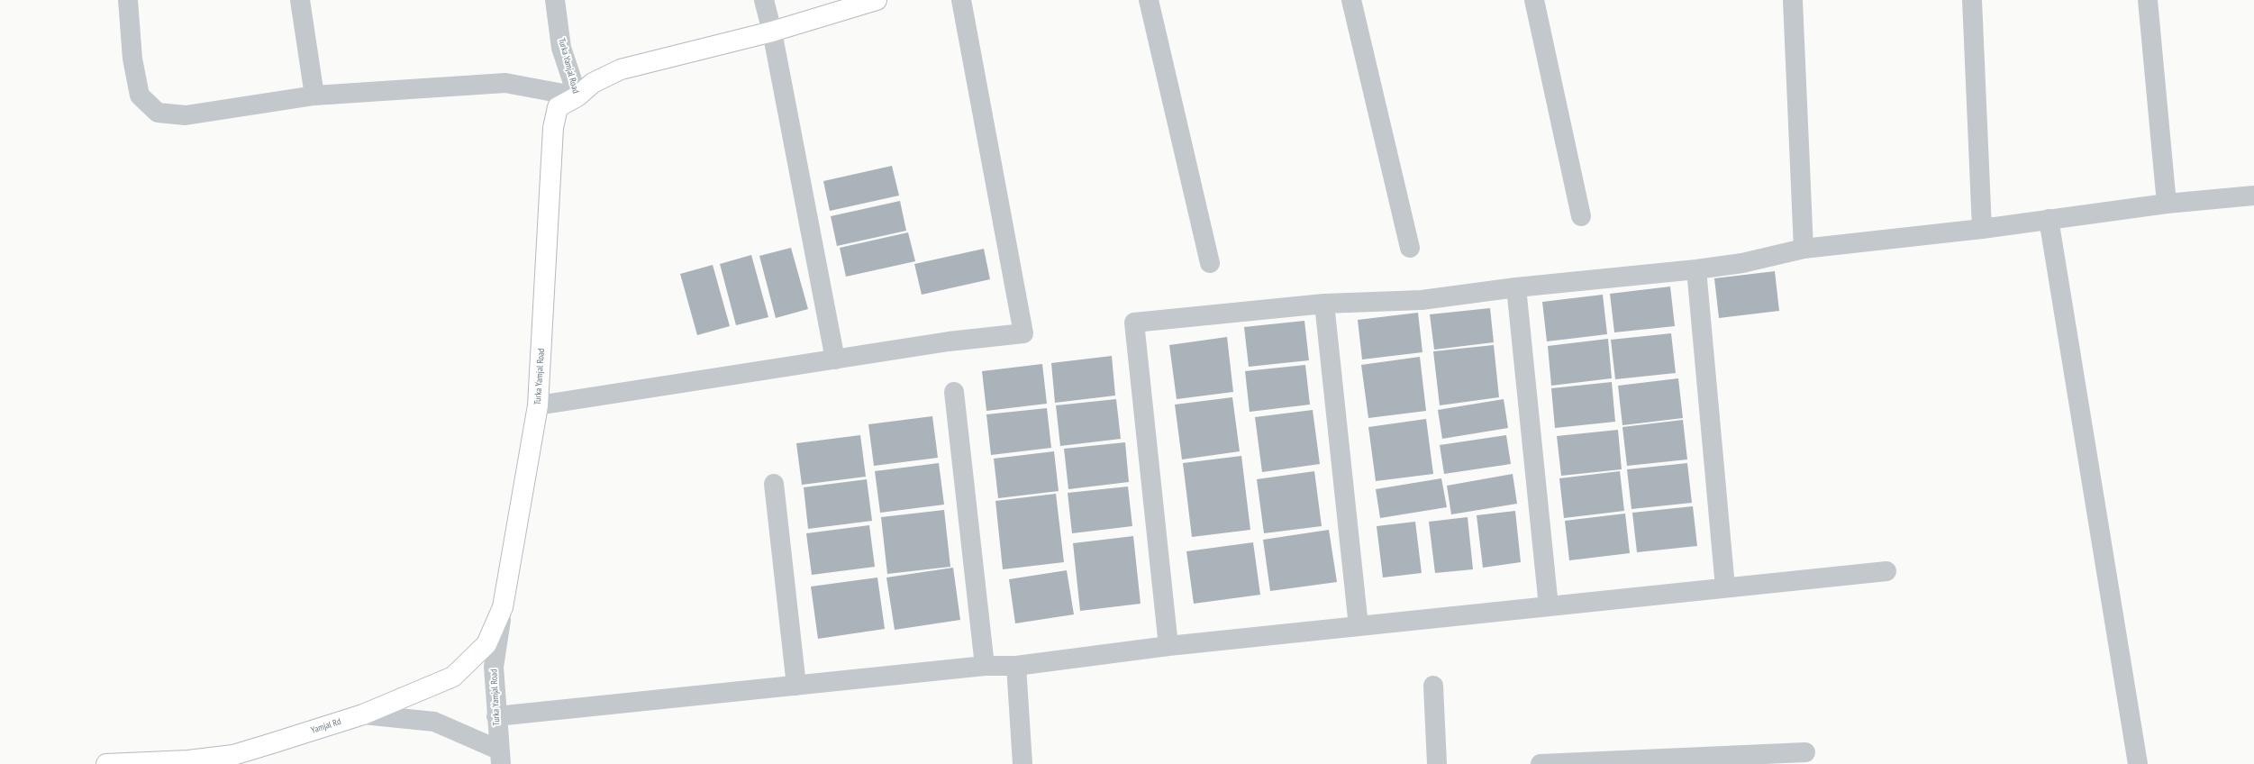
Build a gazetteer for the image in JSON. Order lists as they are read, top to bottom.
{
  "streets": {
    "main road": ["Turka Yamjal Road", "Yamjal Rd"]
  },
  "crossings": [
    ["Turka Yamjal Road", "Yamjal Rd"]
  ]
}
